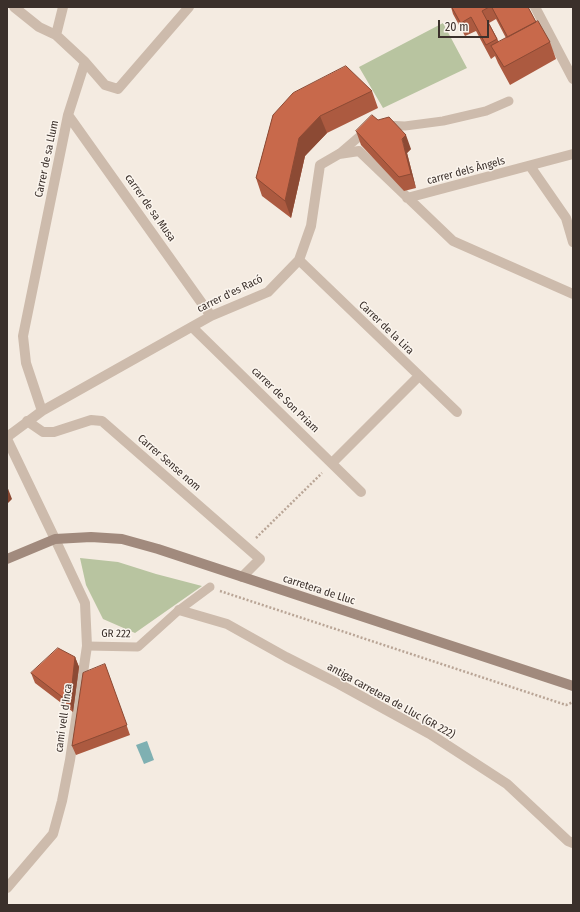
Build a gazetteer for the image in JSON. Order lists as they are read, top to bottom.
{
  "streets": {
    "main road": ["carretera de Lluc"],
    "street": [
      "Carrer de sa Llum",
      "carrer dels Àngels",
      "carrer de sa Musa",
      "carrer d'es Racó",
      "Carrer de la Lira",
      "carrer de Son Priam",
      "Carrer Sense nom",
      "antiga carretera de Lluc (GR 222)",
      "camí vell d'Inca"
    ],
    "lane": ["GR 222"]
  },
  "crossings": [
    ["Carrer de sa Llum", "carrer de sa Musa"],
    ["Carrer de sa Llum", "carrer d'es Racó"],
    ["carrer dels Àngels", "carrer d'es Racó"],
    ["carrer de sa Musa", "carrer d'es Racó"],
    ["carrer d'es Racó", "Carrer de la Lira"],
    ["carrer d'es Racó", "carrer de Son Priam"],
    ["carrer d'es Racó", "Carrer Sense nom"],
    ["carrer d'es Racó", "camí vell d'Inca"],
    ["Carrer Sense nom", "carretera de Lluc"],
    ["carretera de Lluc", "camí vell d'Inca"],
    ["GR 222", "antiga carretera de Lluc (GR 222)"],
    ["GR 222", "camí vell d'Inca"]
  ],
  "scale_bar": "20 m"
}
